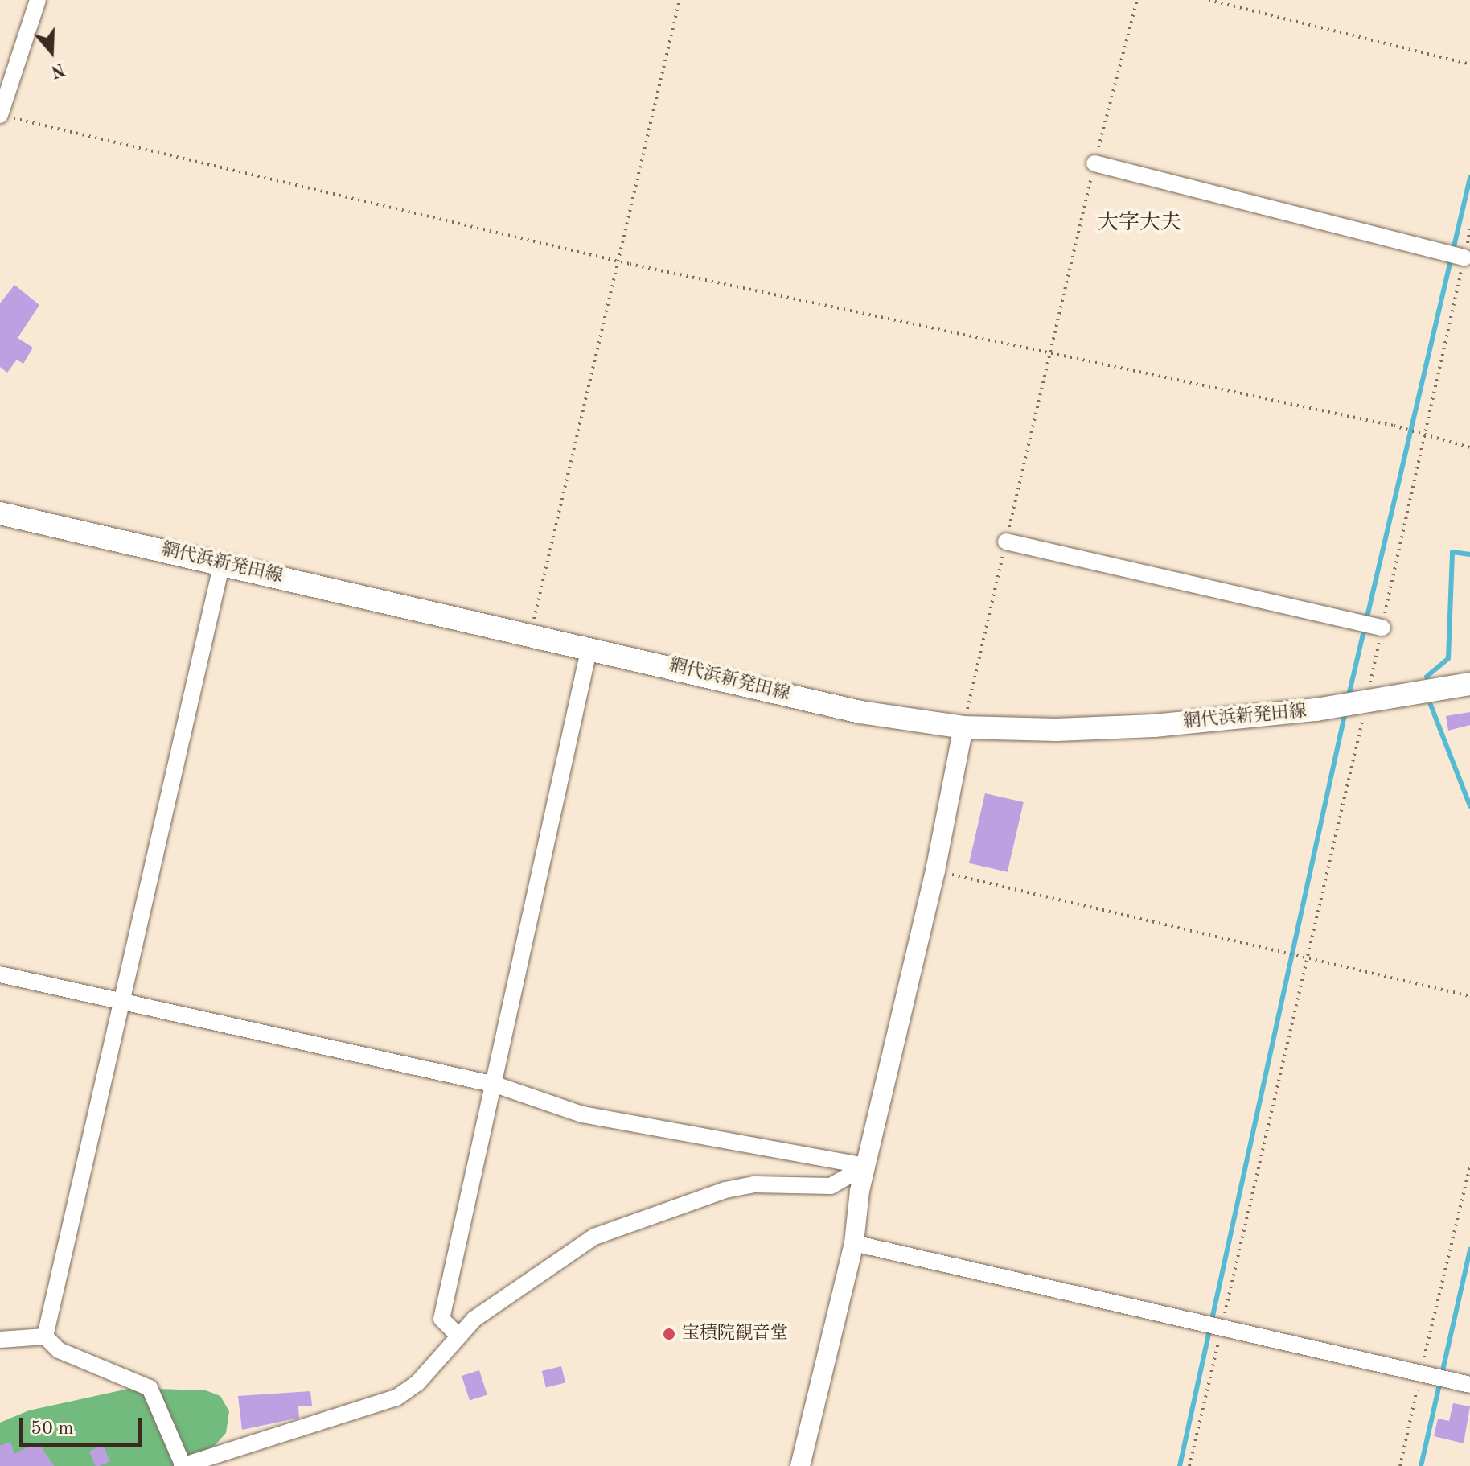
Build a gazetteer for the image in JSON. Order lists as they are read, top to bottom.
{
  "streets": {
    "main road": ["網代浜新発田線"]
  },
  "districts": ["大字大夫"],
  "places": ["宝積院観音堂"],
  "scale_bar": "50 m",
  "north": "bottom"
}
